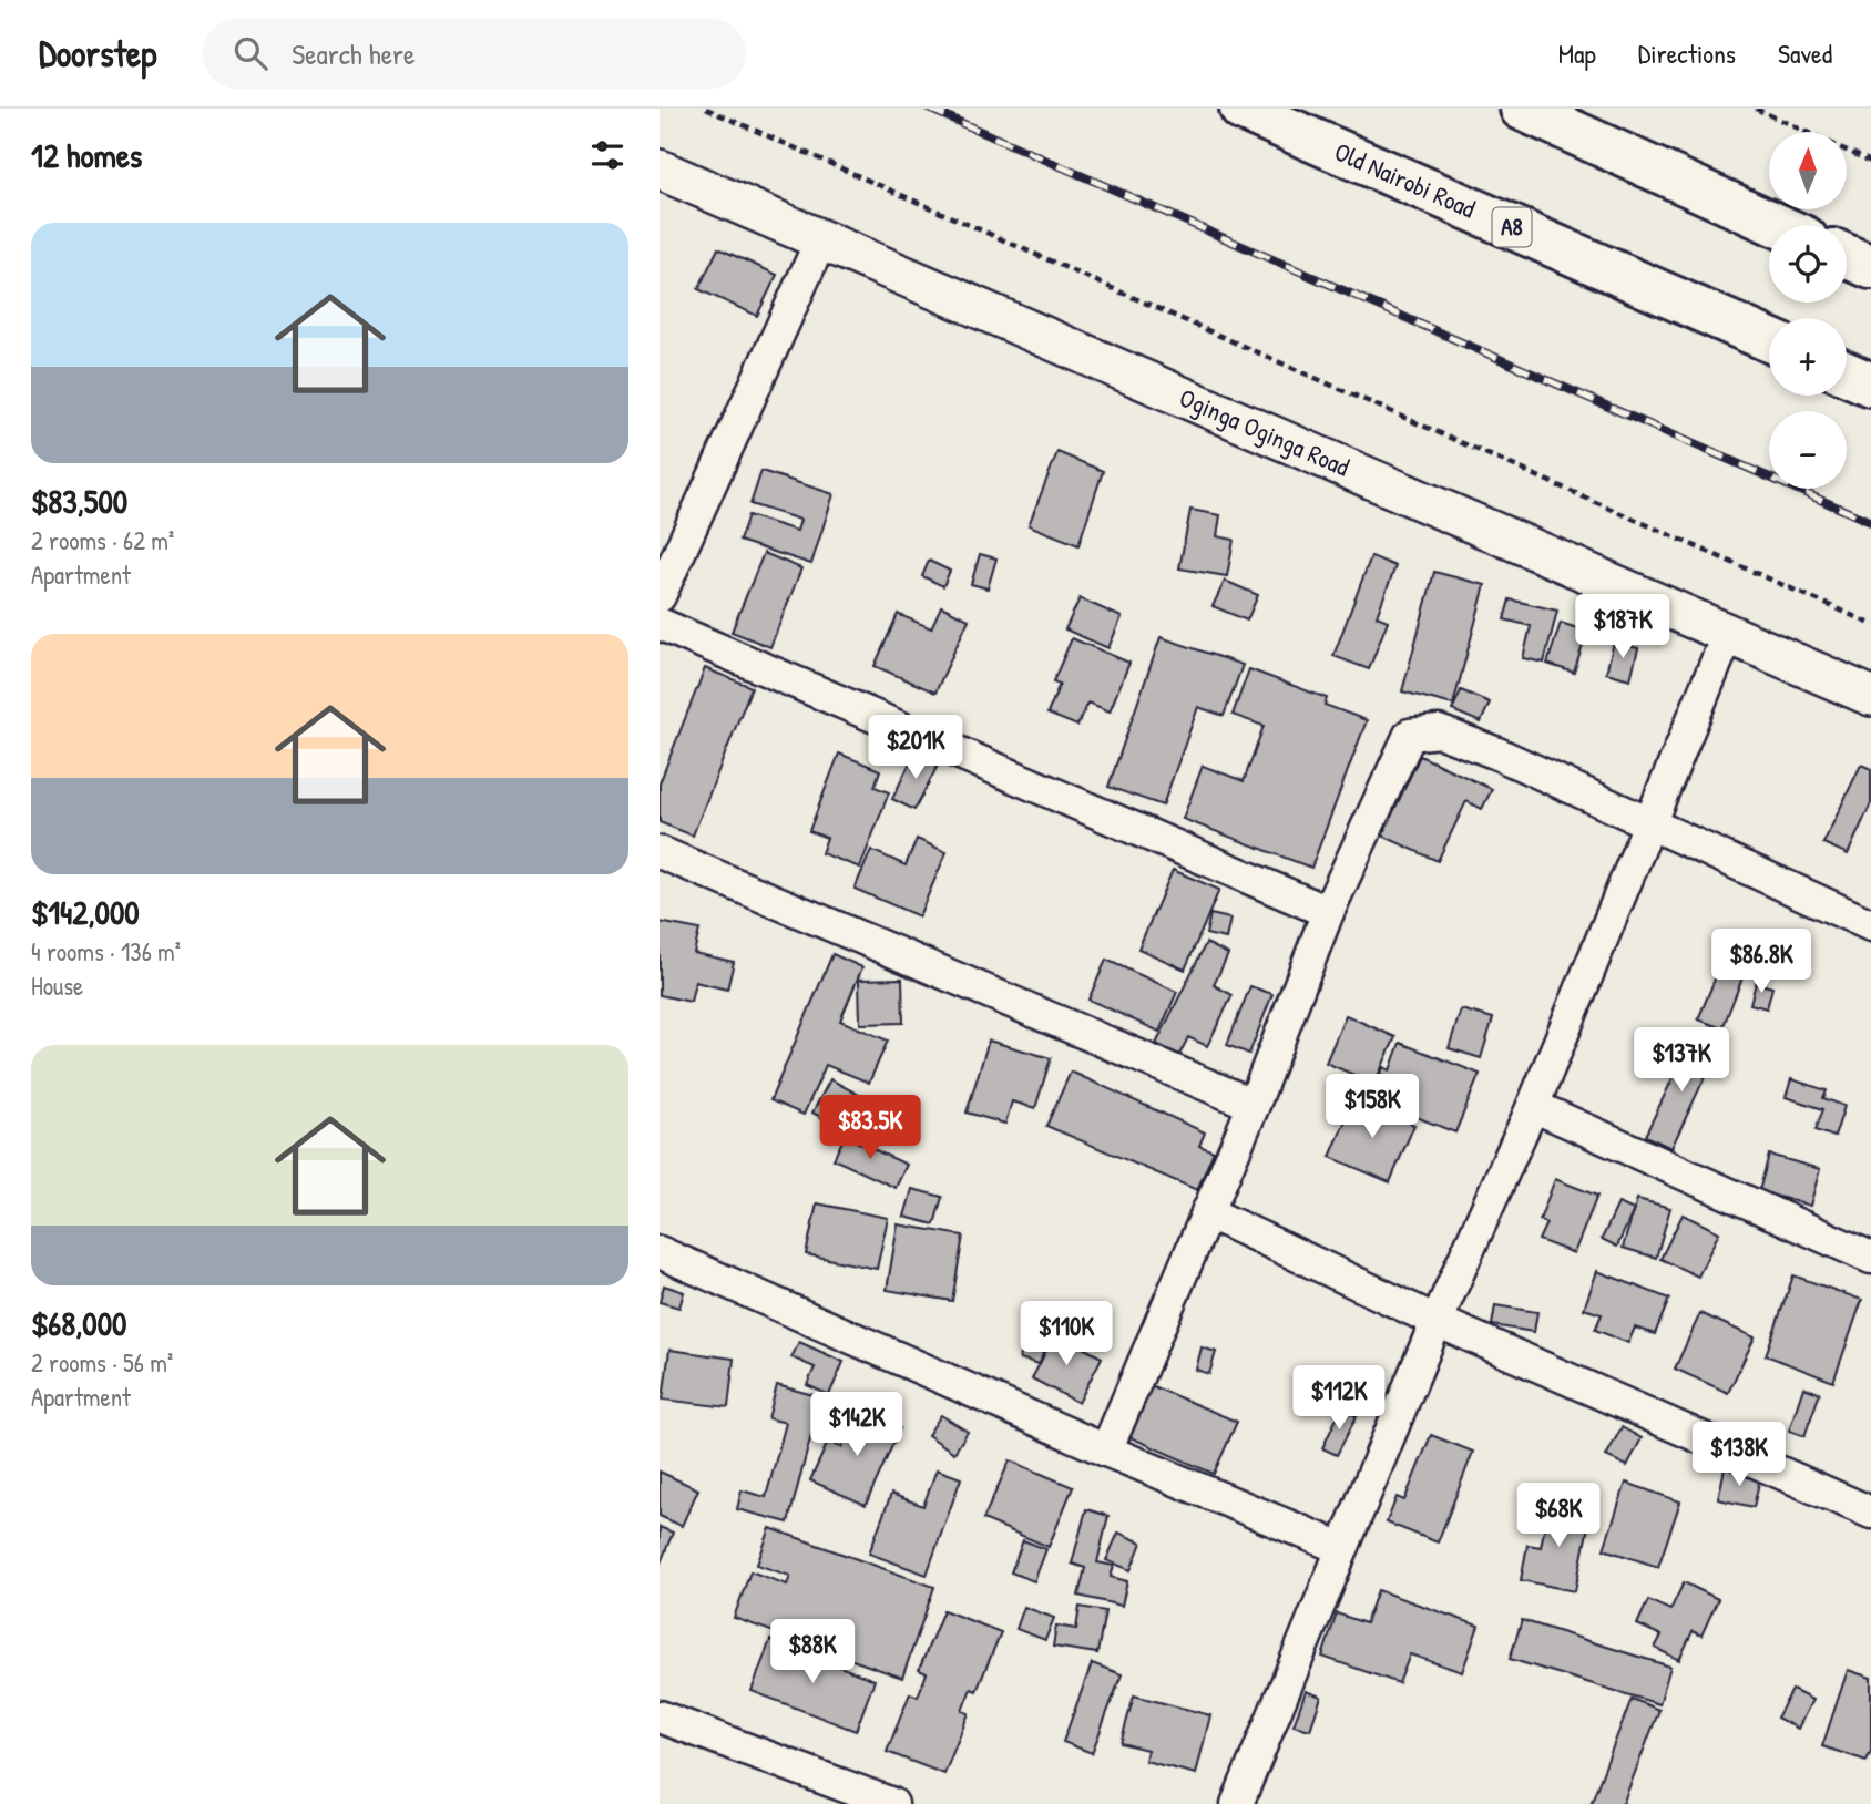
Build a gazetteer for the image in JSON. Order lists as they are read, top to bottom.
{
  "streets": {
    "highway": ["Old Nairobi Road", "A8"],
    "street": ["Oginga Oginga Road"]
  },
  "north": "top",
  "page": {
    "header": "Doorstep",
    "search": "Search here",
    "nav": ["Map", "Directions", "Saved"],
    "heading": "12 homes",
    "map_buttons": ["+", "−"],
    "list": [
      {
        "name": "$83,500",
        "note": "2 rooms · 62 m² · Apartment"
      },
      {
        "name": "$142,000",
        "note": "4 rooms · 136 m² · House"
      },
      {
        "name": "$68,000",
        "note": "2 rooms · 56 m² · Apartment"
      }
    ],
    "price": [
      "$187K",
      "$201K",
      "$86.8K",
      "$137K",
      "$158K",
      "$83.5K",
      "$110K",
      "$112K",
      "$142K",
      "$138K",
      "$68K",
      "$88K"
    ]
  }
}
